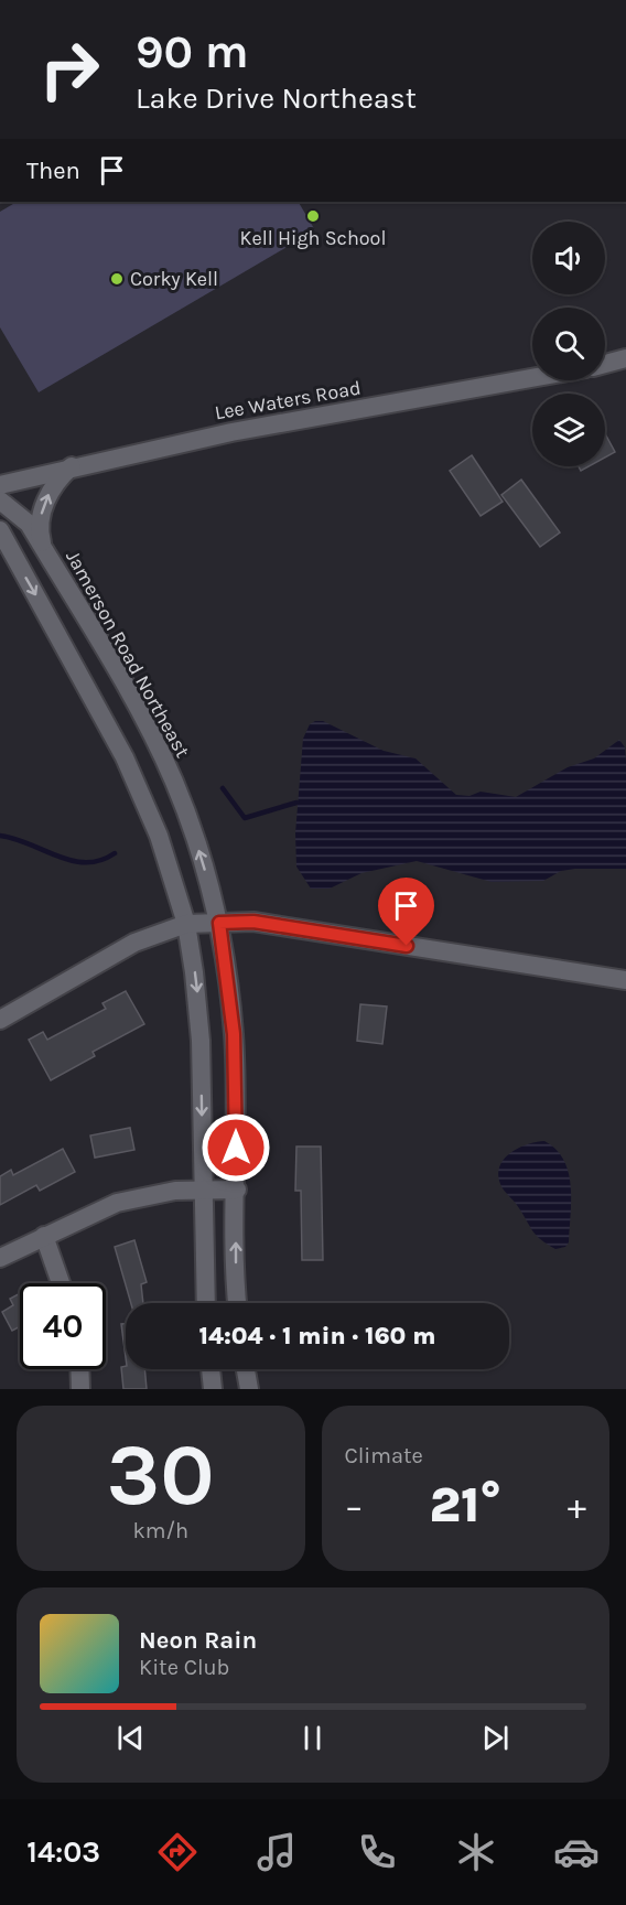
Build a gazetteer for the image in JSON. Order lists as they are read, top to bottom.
{
  "streets": {
    "street": ["Lee Waters Road", "Jamerson Road Northeast"]
  },
  "places": ["Kell High School", "Corky Kell"],
  "page": {
    "turn": ["90 m", "Lake Drive Northeast"],
    "then": "Then",
    "limit": "40",
    "trip": "14:04 · 1 min · 160 m",
    "tile": [
      ["30", "km/h"],
      "Climate"
    ],
    "heat": ["−", "21°", "+"],
    "song": ["Neon Rain", "Kite Club"],
    "tabs": "14:03"
  }
}
